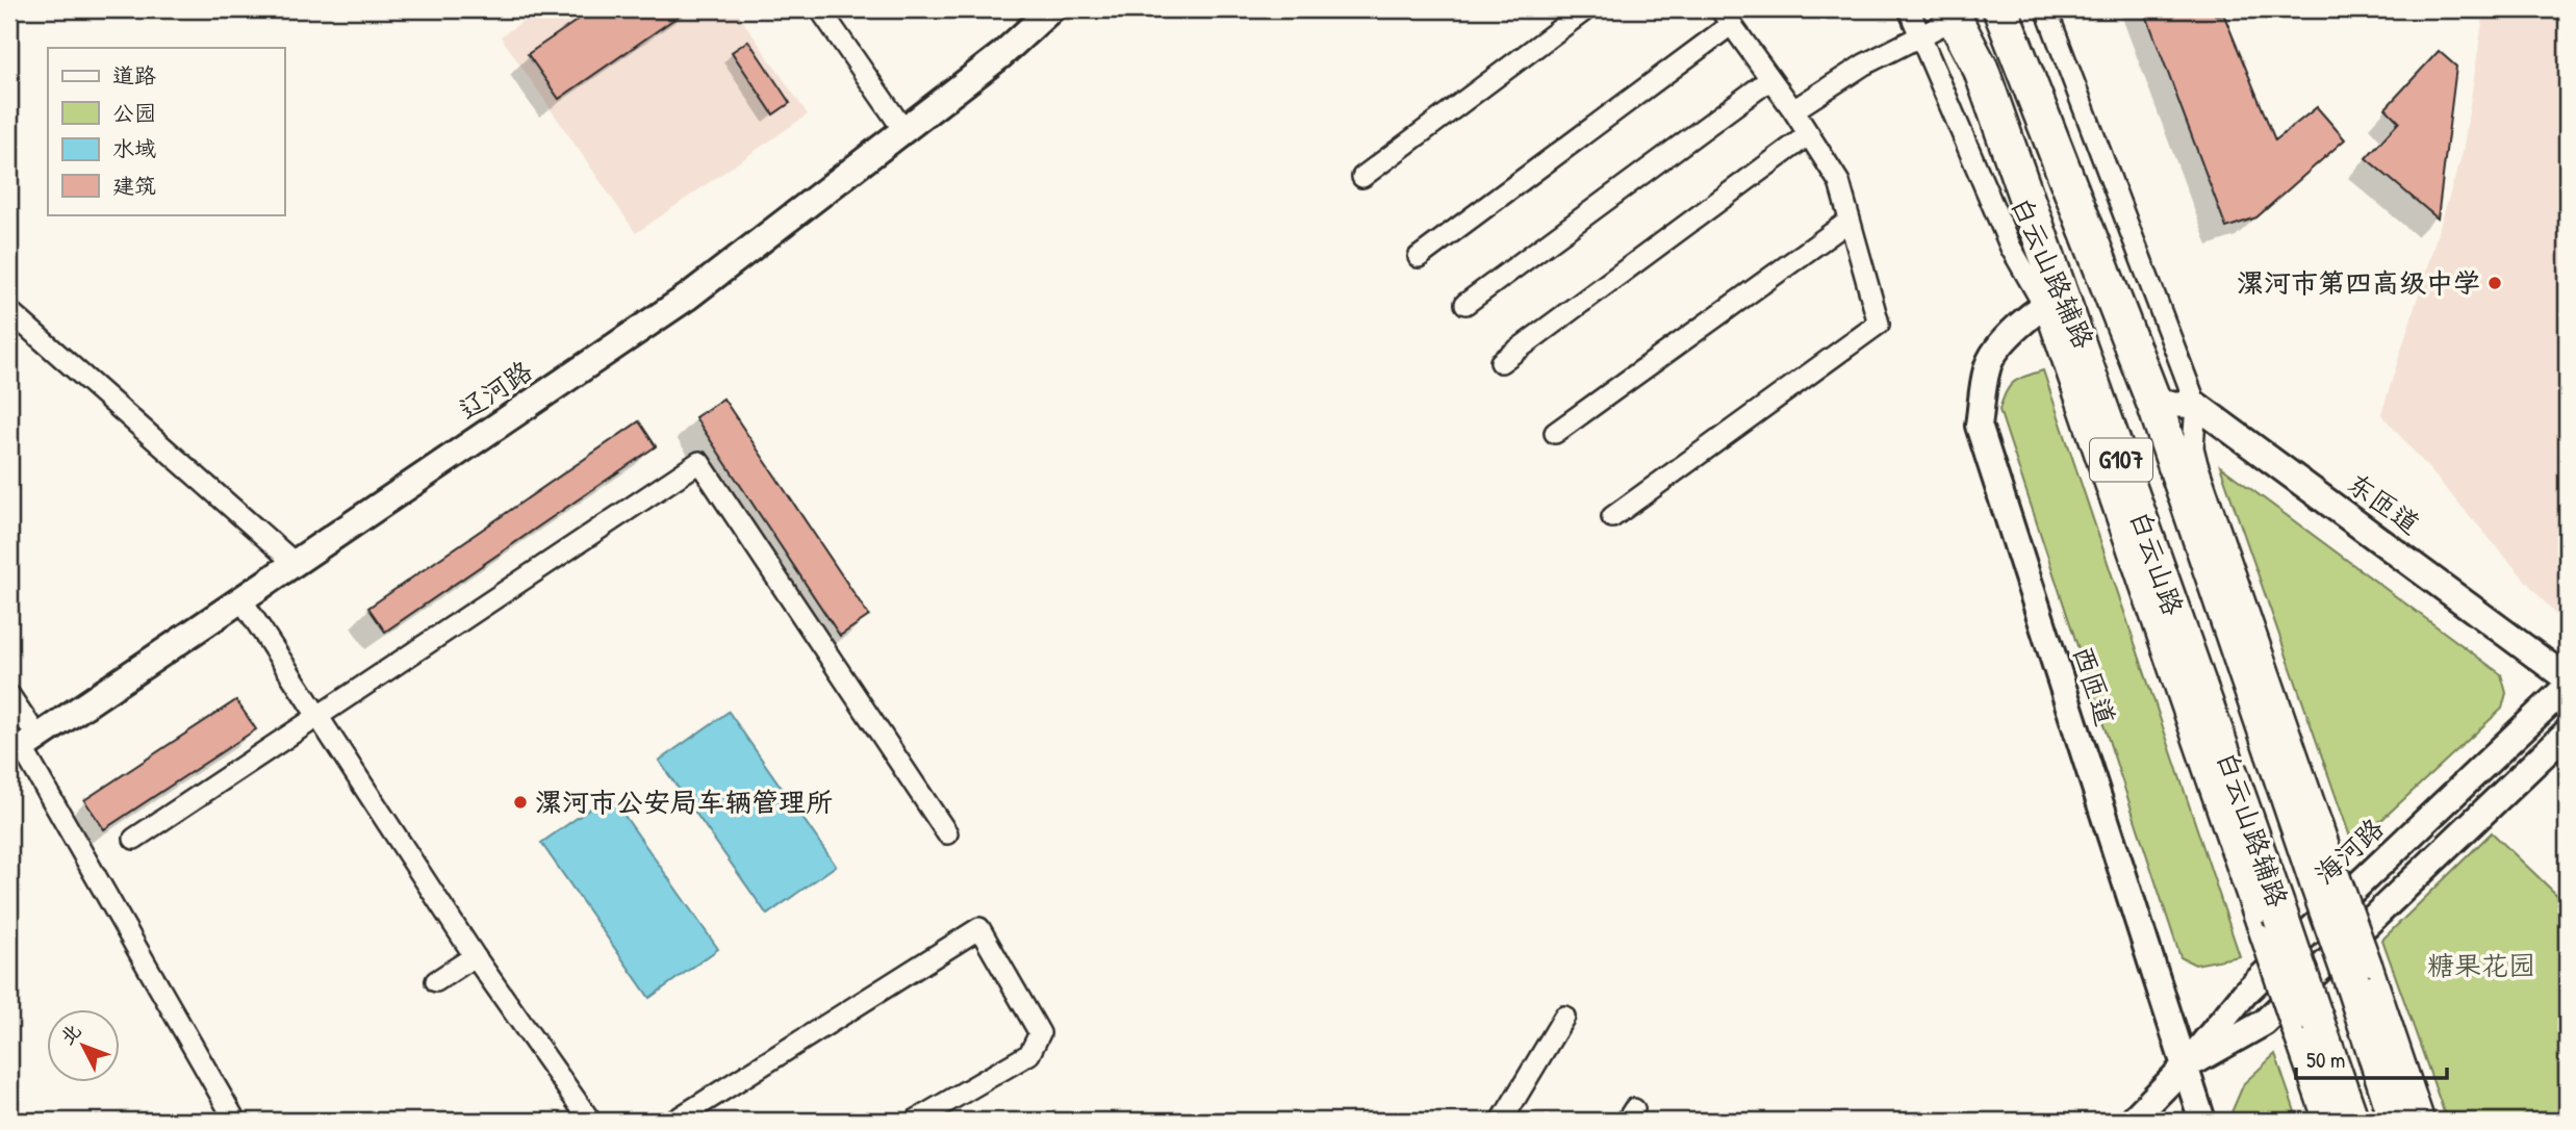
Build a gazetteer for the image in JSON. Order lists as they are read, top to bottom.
{
  "streets": {
    "highway": ["G107", "白云山路"],
    "street": [
      "白云山路辅路",
      "辽河路",
      "东匝道",
      "西匝道",
      "海河路"
    ]
  },
  "crossings": [
    ["白云山路辅路", "白云山路"],
    ["白云山路辅路", "西匝道"],
    ["G107", "白云山路"],
    ["白云山路", "西匝道"],
    ["西匝道", "海河路"]
  ],
  "parks": ["糖果花园"],
  "places": ["漯河市第四高级中学", "漯河市公安局车辆管理所"],
  "legend": [
    "道路",
    "公园",
    "水域",
    "建筑"
  ],
  "scale_bar": "50 m",
  "north": "top left"
}
